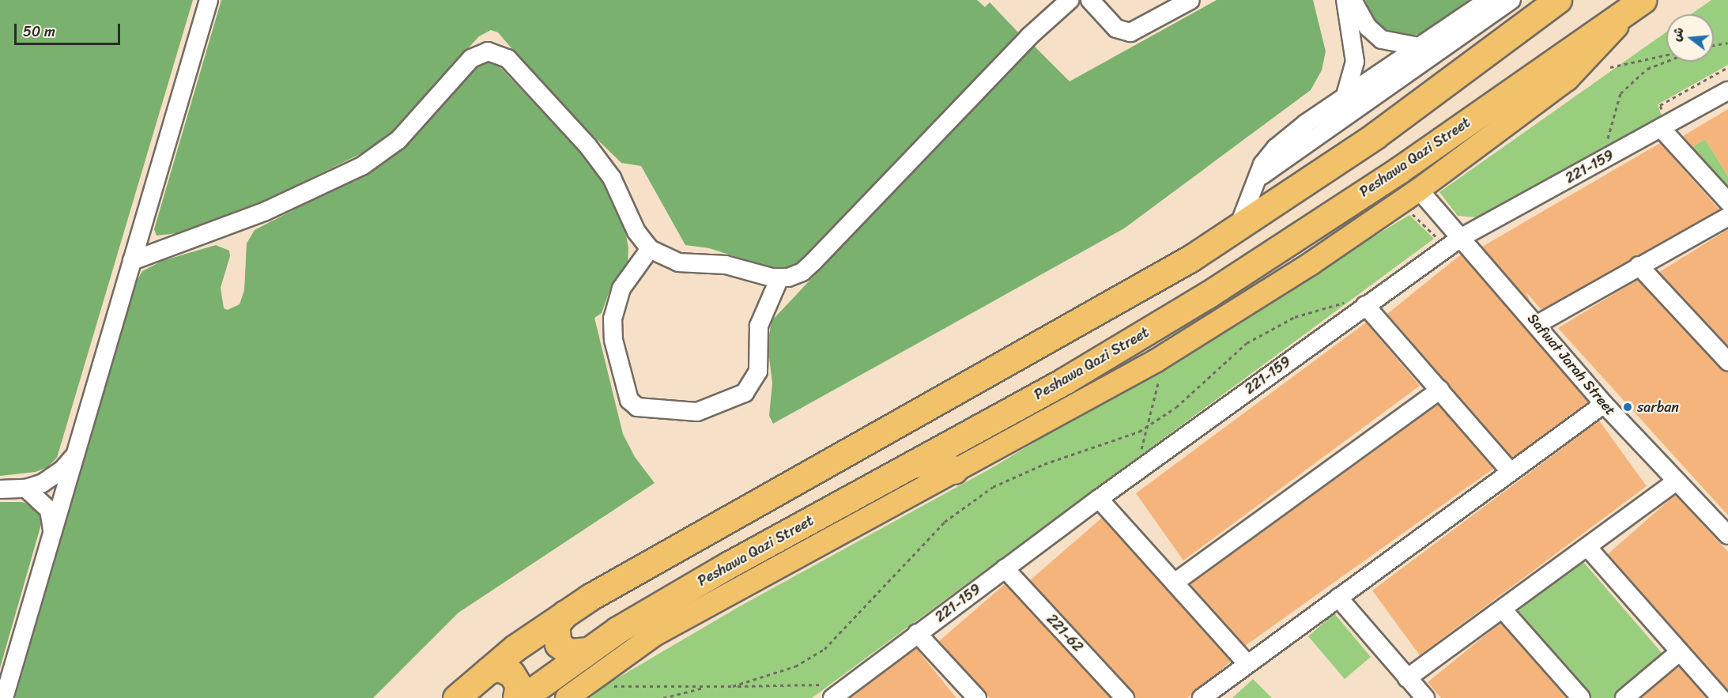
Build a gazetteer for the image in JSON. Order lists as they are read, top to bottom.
{
  "streets": {
    "highway": ["Peshawa Qazi Street"],
    "street": ["221-159", "Safwat Jarah Street", "221-62"]
  },
  "crossings": [
    ["221-159", "Safwat Jarah Street"],
    ["221-159", "221-62"]
  ],
  "places": ["sarban"],
  "scale_bar": "50 m",
  "north": "left"
}
